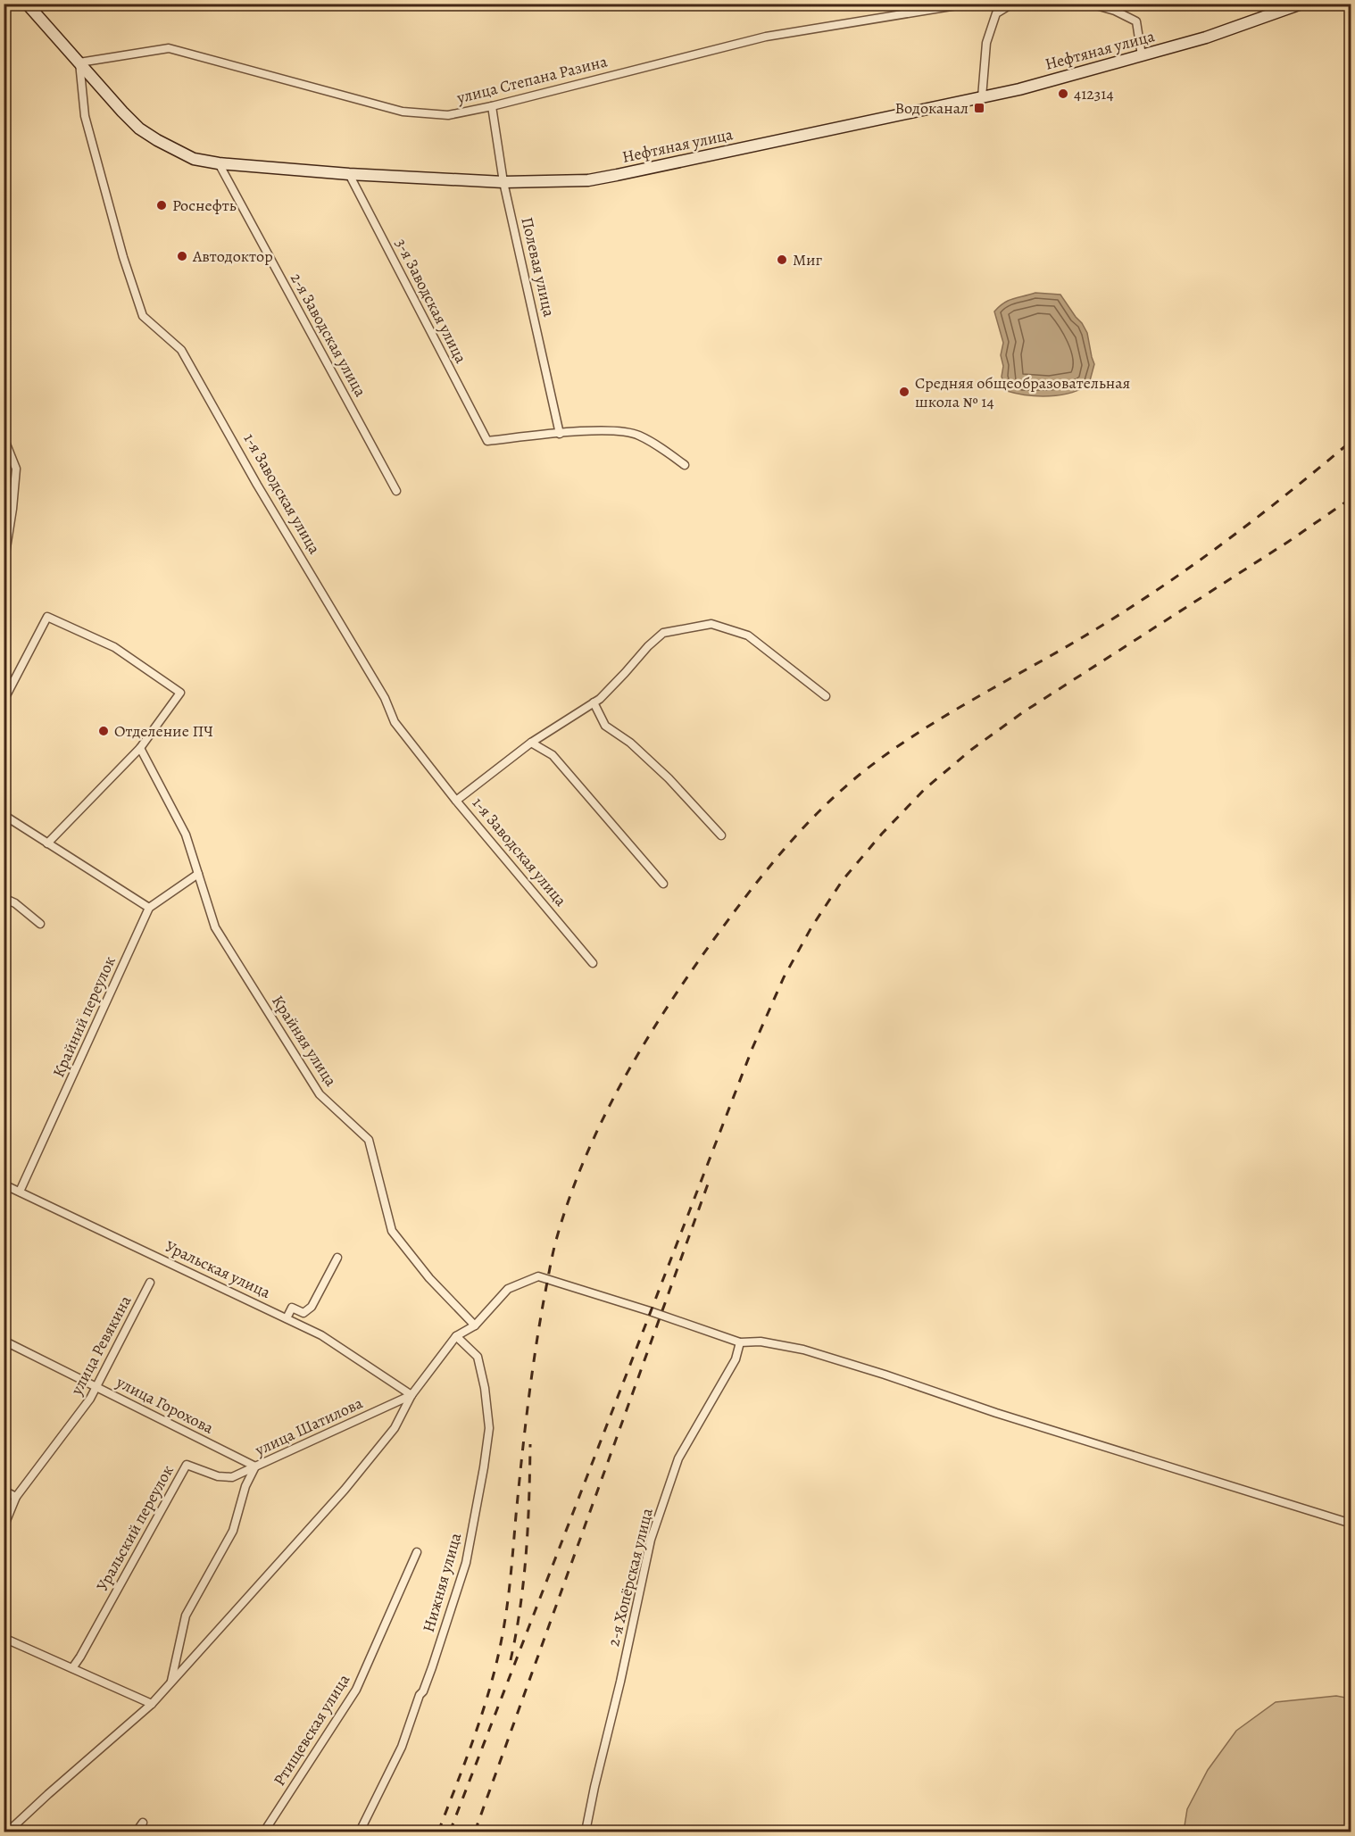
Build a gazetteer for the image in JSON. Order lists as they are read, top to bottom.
{
  "streets": {
    "main road": ["Нефтяная улица"],
    "street": [
      "улица Степана Разина",
      "Полевая улица",
      "3-я Заводская улица",
      "2-я Заводская улица",
      "1-я Заводская улица",
      "Крайний переулок",
      "Крайняя улица",
      "Уральская улица",
      "улица Ревякина",
      "улица Горохова",
      "улица Шатилова",
      "Уральский переулок",
      "2-я Хопёрская улица",
      "Нижняя улица",
      "Ртищевская улица"
    ]
  },
  "crossings": [
    ["Нефтяная улица", "улица Степана Разина"],
    ["Нефтяная улица", "Полевая улица"],
    ["Нефтяная улица", "3-я Заводская улица"],
    ["Нефтяная улица", "2-я Заводская улица"],
    ["Нефтяная улица", "1-я Заводская улица"],
    ["улица Степана Разина", "Полевая улица"],
    ["улица Степана Разина", "1-я Заводская улица"],
    ["Полевая улица", "3-я Заводская улица"],
    ["Крайний переулок", "Уральская улица"],
    ["Уральская улица", "улица Шатилова"],
    ["улица Ревякина", "улица Горохова"],
    ["улица Горохова", "улица Шатилова"],
    ["улица Горохова", "Уральский переулок"],
    ["улица Шатилова", "Уральский переулок"],
    ["улица Шатилова", "Нижняя улица"]
  ],
  "places": {
    "other": [
      "412314",
      "Роснефть",
      "Автодоктор",
      "Миг",
      "Средняя общеобразовательная школа № 14",
      "Отделение ПЧ"
    ],
    "transit": ["Водоканал"]
  }
}
